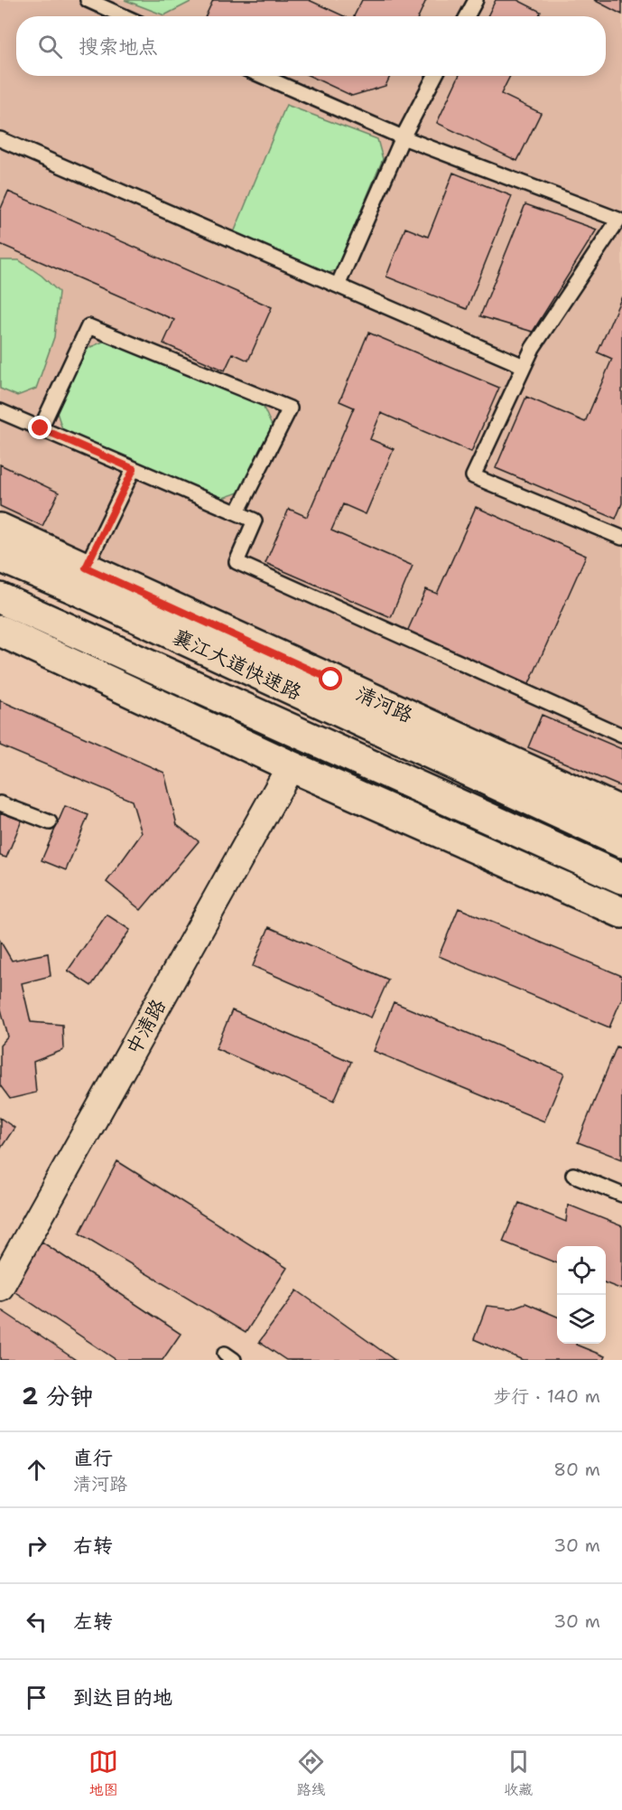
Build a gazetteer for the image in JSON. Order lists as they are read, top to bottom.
{
  "streets": {
    "main road": ["襄江大道快速路", "清河路"],
    "street": ["中清路"]
  },
  "crossings": [
    ["襄江大道快速路", "清河路"]
  ],
  "page": {
    "search": "搜索地点",
    "heading": ["2 分钟", "步行 · 140 m"],
    "list": [
      ["直行", "清河路", "80 m"],
      ["右转", "30 m"],
      ["左转", "30 m"],
      "到达目的地"
    ],
    "nav": ["地图", "路线", "收藏"]
  }
}
